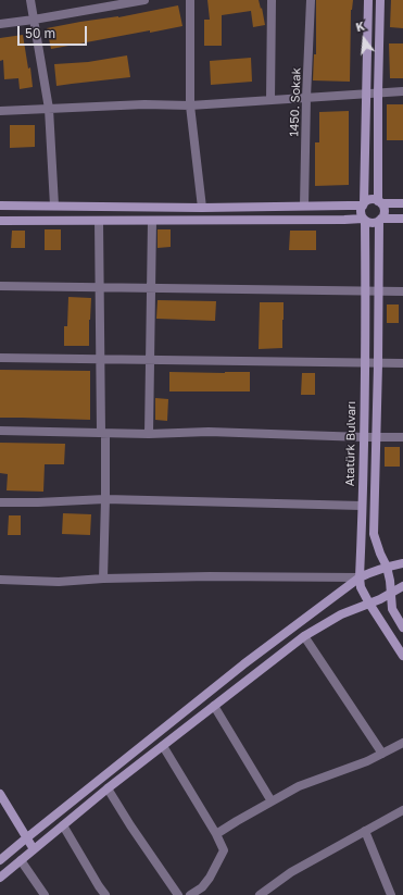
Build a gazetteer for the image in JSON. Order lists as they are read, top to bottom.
{
  "streets": {
    "main road": ["Atatürk Bulvarı"],
    "street": ["1450. Sokak"]
  },
  "scale_bar": "50 m",
  "north": "top"
}
